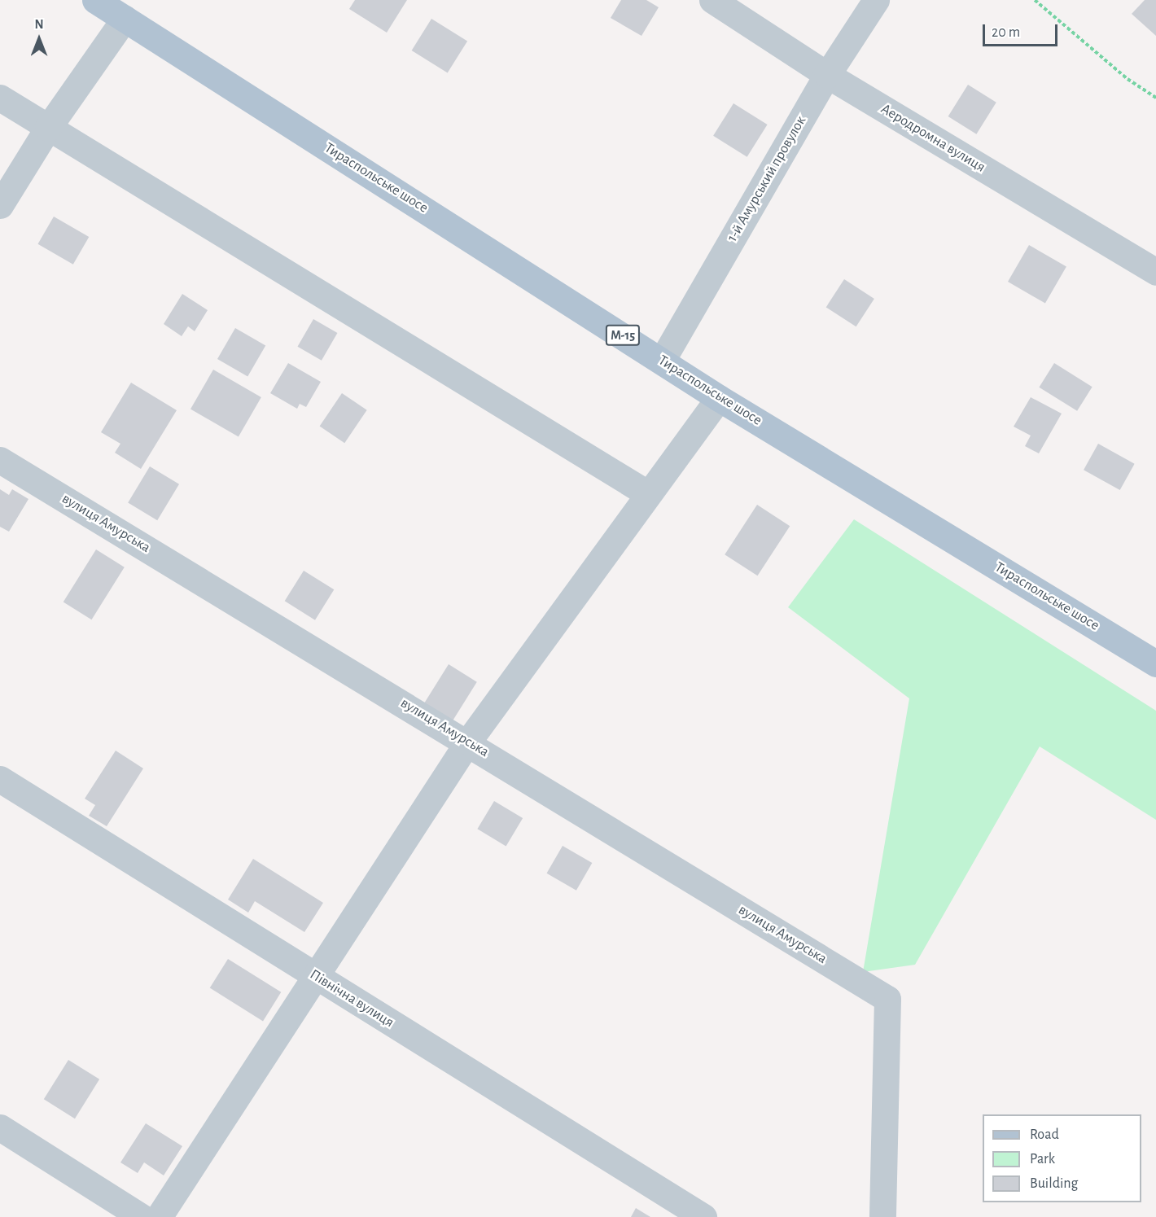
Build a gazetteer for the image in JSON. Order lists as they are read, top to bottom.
{
  "streets": {
    "main road": ["Тираспольське шосе", "М-15"],
    "street": [
      "Аеродромна вулиця",
      "1-й Амурський провулок",
      "вулиця Амурська",
      "Північна вулиця"
    ]
  },
  "crossings": [
    ["Аеродромна вулиця", "1-й Амурський провулок"],
    ["Тираспольське шосе", "1-й Амурський провулок"]
  ],
  "legend": ["Road", "Park", "Building"],
  "scale_bar": "20 m",
  "north": "top"
}
